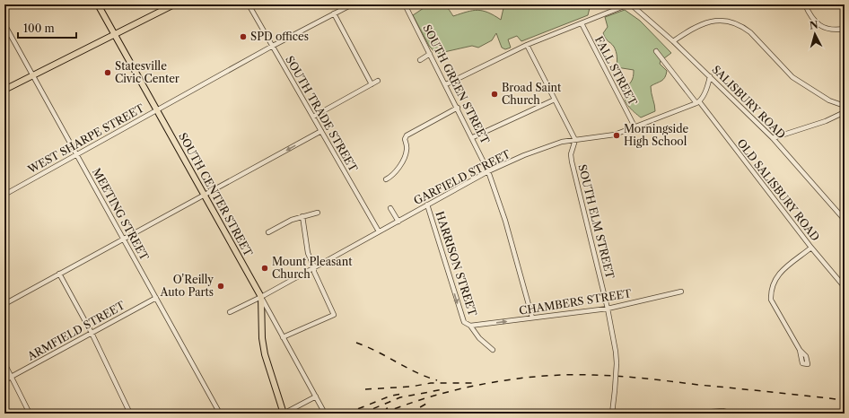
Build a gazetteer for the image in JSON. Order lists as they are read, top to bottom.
{
  "streets": {
    "main road": ["SOUTH CENTER STREET"],
    "street": [
      "FALL STREET",
      "SOUTH GREEN STREET",
      "SALISBURY ROAD",
      "SOUTH TRADE STREET",
      "WEST SHARPE STREET",
      "GARFIELD STREET",
      "OLD SALISBURY ROAD",
      "MEETING STREET",
      "SOUTH ELM STREET",
      "HARRISON STREET",
      "CHAMBERS STREET",
      "ARMFIELD STREET"
    ]
  },
  "crossings": [
    ["FALL STREET", "GARFIELD STREET"],
    ["SOUTH GREEN STREET", "GARFIELD STREET"],
    ["SOUTH GREEN STREET", "CHAMBERS STREET"],
    ["SOUTH TRADE STREET", "WEST SHARPE STREET"],
    ["SOUTH TRADE STREET", "GARFIELD STREET"],
    ["WEST SHARPE STREET", "SOUTH CENTER STREET"],
    ["WEST SHARPE STREET", "MEETING STREET"],
    ["GARFIELD STREET", "OLD SALISBURY ROAD"],
    ["GARFIELD STREET", "SOUTH CENTER STREET"],
    ["GARFIELD STREET", "SOUTH ELM STREET"],
    ["GARFIELD STREET", "HARRISON STREET"],
    ["MEETING STREET", "ARMFIELD STREET"],
    ["SOUTH ELM STREET", "CHAMBERS STREET"],
    ["HARRISON STREET", "CHAMBERS STREET"]
  ],
  "one_way": ["HARRISON STREET"],
  "places": [
    "SPD offices",
    "Statesville Civic Center",
    "Broad Saint Church",
    "Morningside High School",
    "Mount Pleasant Church",
    "O'Reilly Auto Parts"
  ],
  "scale_bar": "100 m",
  "north": "top"
}
